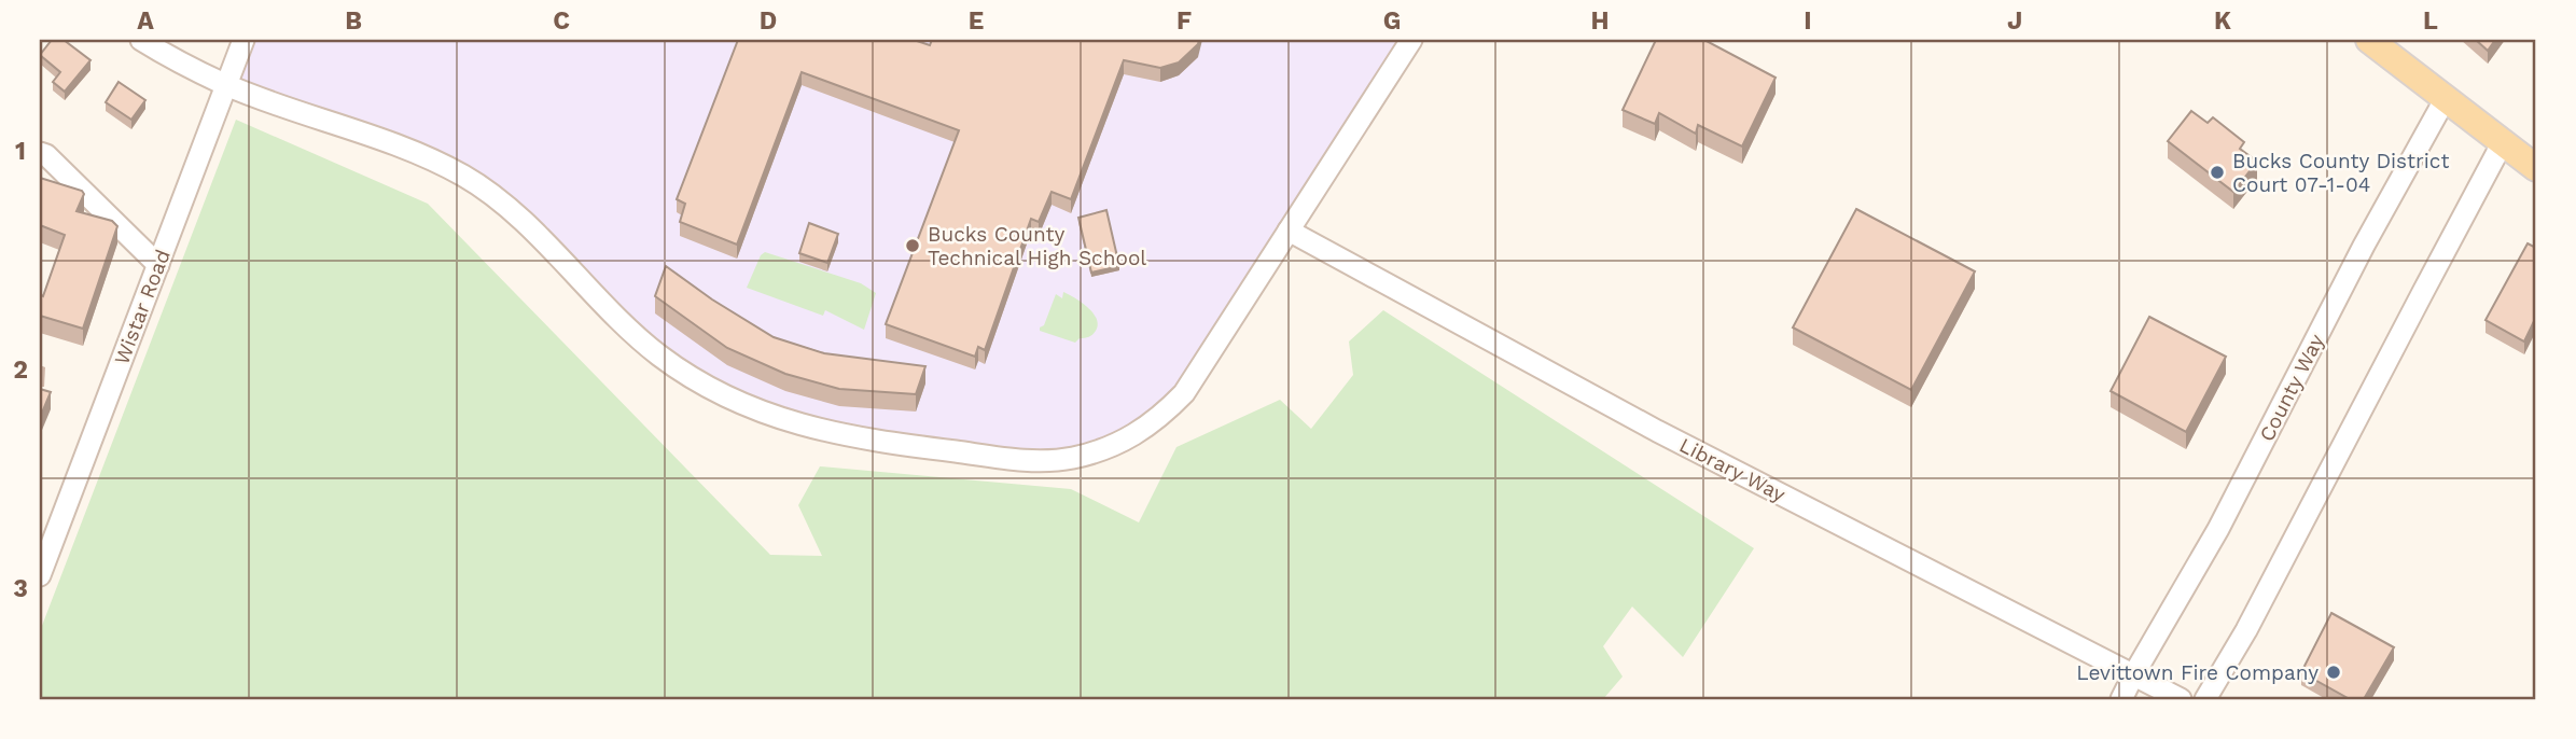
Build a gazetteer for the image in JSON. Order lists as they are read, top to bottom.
{
  "streets": {
    "street": ["Wistar Road", "County Way", "Library Way"]
  },
  "crossings": [
    ["County Way", "Library Way"]
  ],
  "places": ["Bucks County District Court 07-1-04", "Bucks County Technical High School", "Levittown Fire Company"],
  "grid": {
    "columns": [
      "A",
      "B",
      "C",
      "D",
      "E",
      "F",
      "G",
      "H",
      "I",
      "J",
      "K",
      "L"
    ],
    "rows": ["1", "2", "3"]
  }
}
